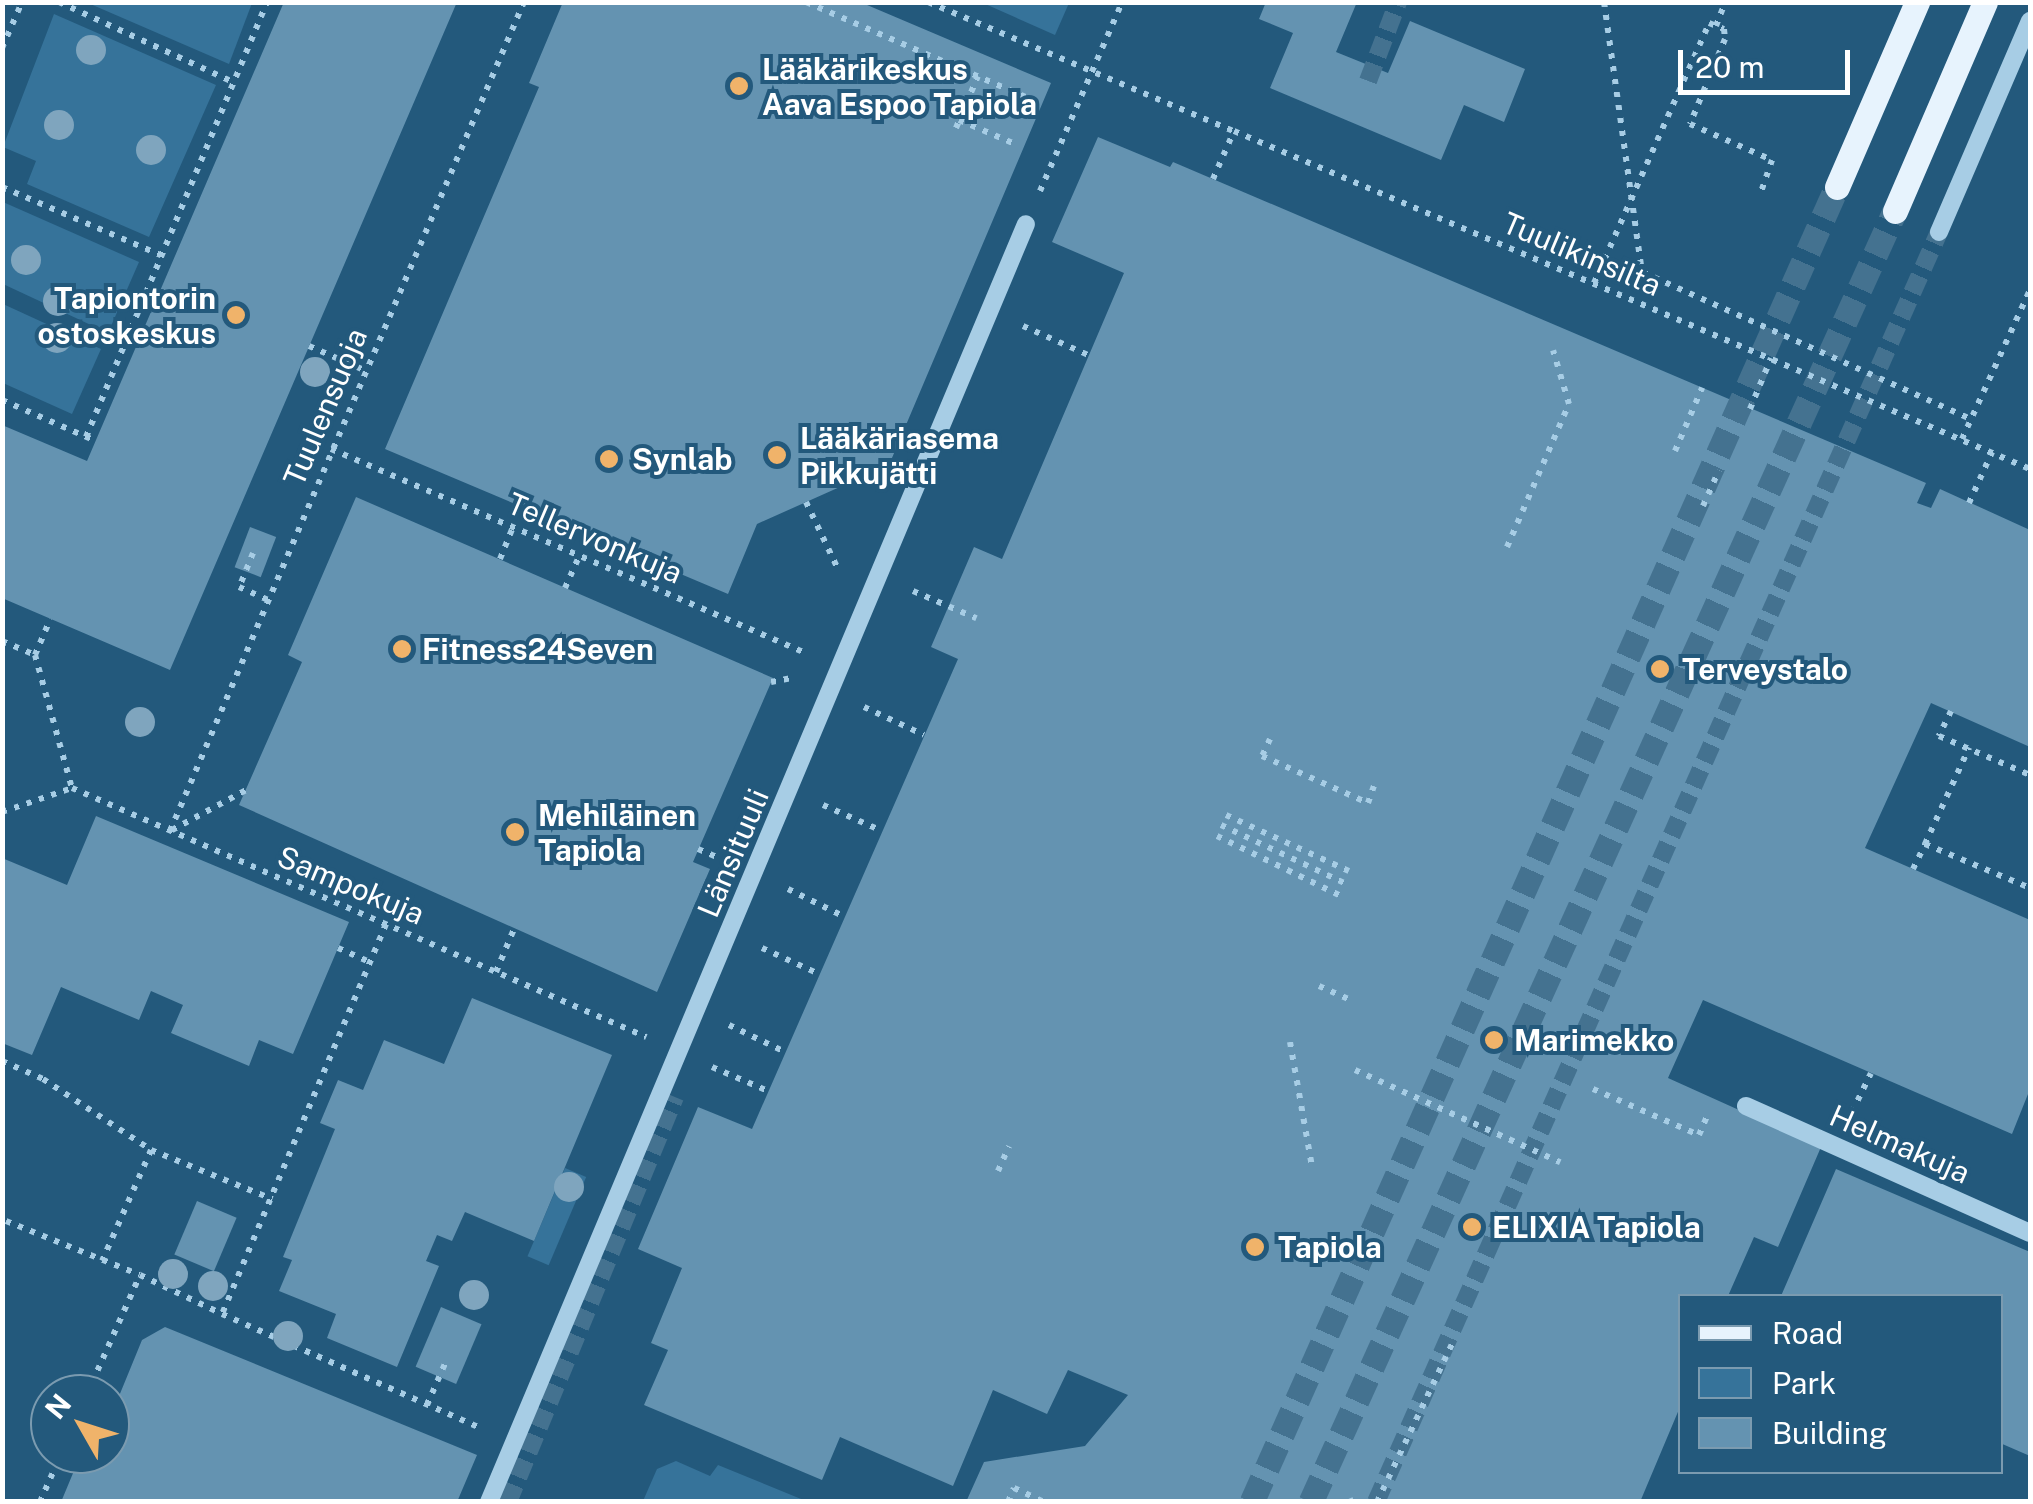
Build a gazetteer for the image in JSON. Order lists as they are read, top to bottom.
{
  "streets": {
    "street": ["Länsituuli", "Helmakuja"],
    "path": [
      "Tuulikinsilta",
      "Tuulensuoja",
      "Tellervonkuja",
      "Sampokuja"
    ]
  },
  "crossings": [
    ["Tuulensuoja", "Tellervonkuja"],
    ["Tuulensuoja", "Sampokuja"],
    ["Tellervonkuja", "Länsituuli"],
    ["Länsituuli", "Sampokuja"]
  ],
  "places": [
    "Lääkärikeskus Aava Espoo Tapiola",
    "Tapiontorin ostoskeskus",
    "Lääkäriasema Pikkujätti",
    "Synlab",
    "Fitness24Seven",
    "Terveystalo",
    "Mehiläinen Tapiola",
    "Marimekko",
    "ELIXIA Tapiola",
    "Tapiola"
  ],
  "legend": ["Road", "Park", "Building"],
  "scale_bar": "20 m",
  "north": "top left"
}
